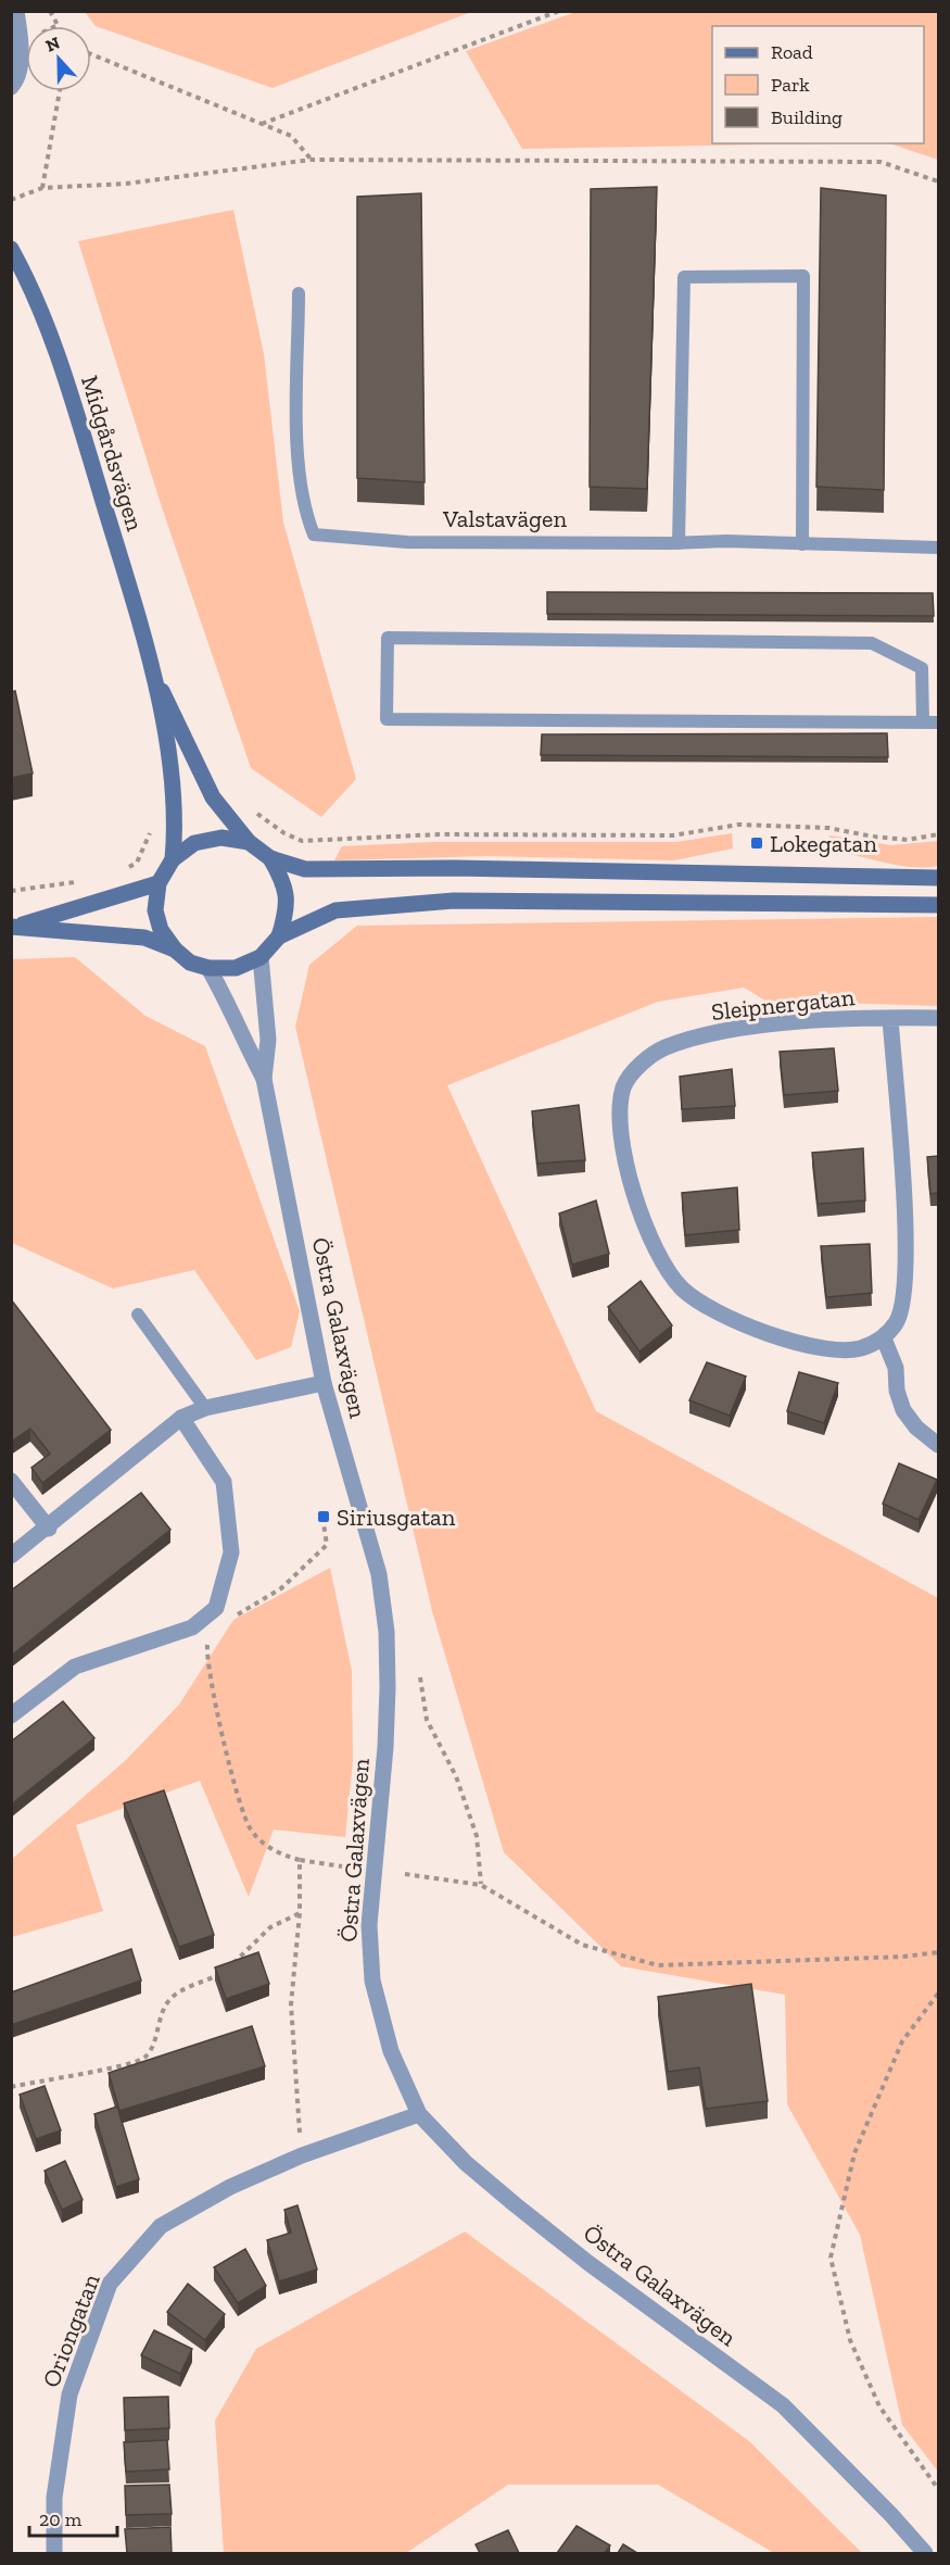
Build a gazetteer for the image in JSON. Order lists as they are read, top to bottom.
{
  "streets": {
    "street": [
      "Midgårdsvägen",
      "Sleipnergatan",
      "Östra Galaxvägen",
      "Oriongatan"
    ],
    "lane": ["Valstavägen"]
  },
  "crossings": [
    ["Midgårdsvägen", "Östra Galaxvägen"],
    ["Östra Galaxvägen", "Oriongatan"]
  ],
  "places": {
    "transit": ["Lokegatan", "Siriusgatan"]
  },
  "legend": ["Road", "Park", "Building"],
  "scale_bar": "20 m",
  "north": "top"
}
